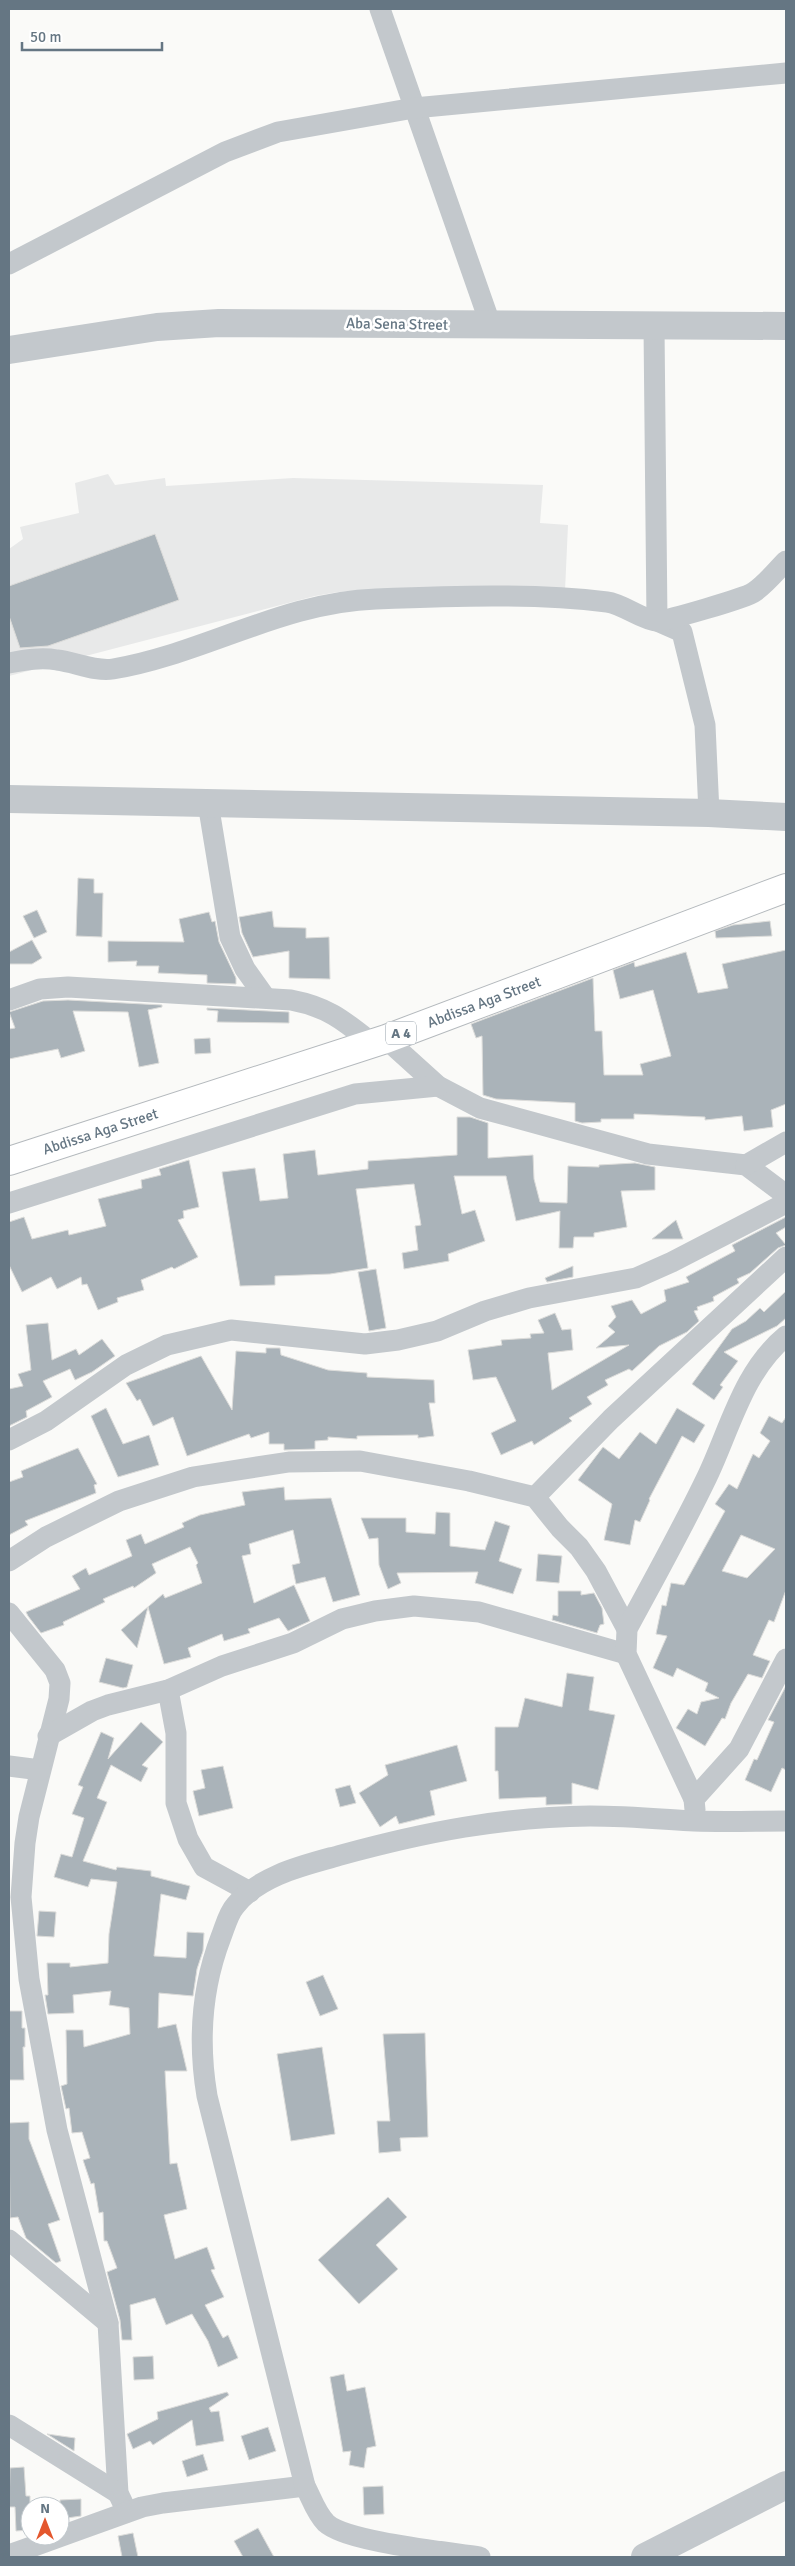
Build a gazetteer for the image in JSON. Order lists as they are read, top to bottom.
{
  "streets": {
    "highway": ["Abdissa Aga Street", "A 4"],
    "street": ["Aba Sena Street"]
  },
  "scale_bar": "50 m",
  "north": "top"
}
